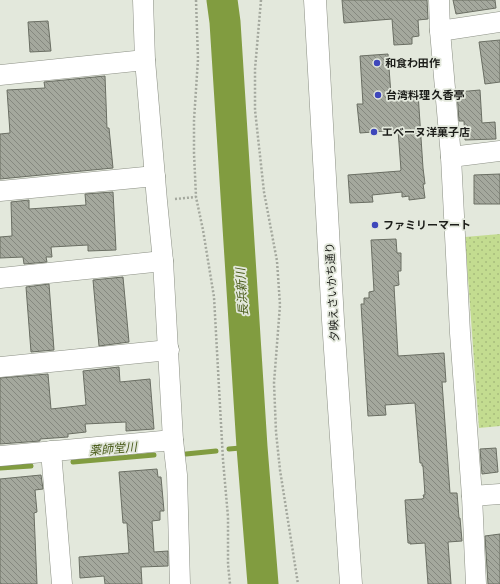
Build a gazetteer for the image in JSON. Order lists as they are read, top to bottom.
{
  "streets": {
    "street": ["夕映えさいかち通り"]
  },
  "water": ["長浜新川", "薬師堂川"],
  "places": [
    "和食わ田作",
    "台湾料理 久香亭",
    "エベーヌ洋菓子店",
    "ファミリーマート"
  ]
}
